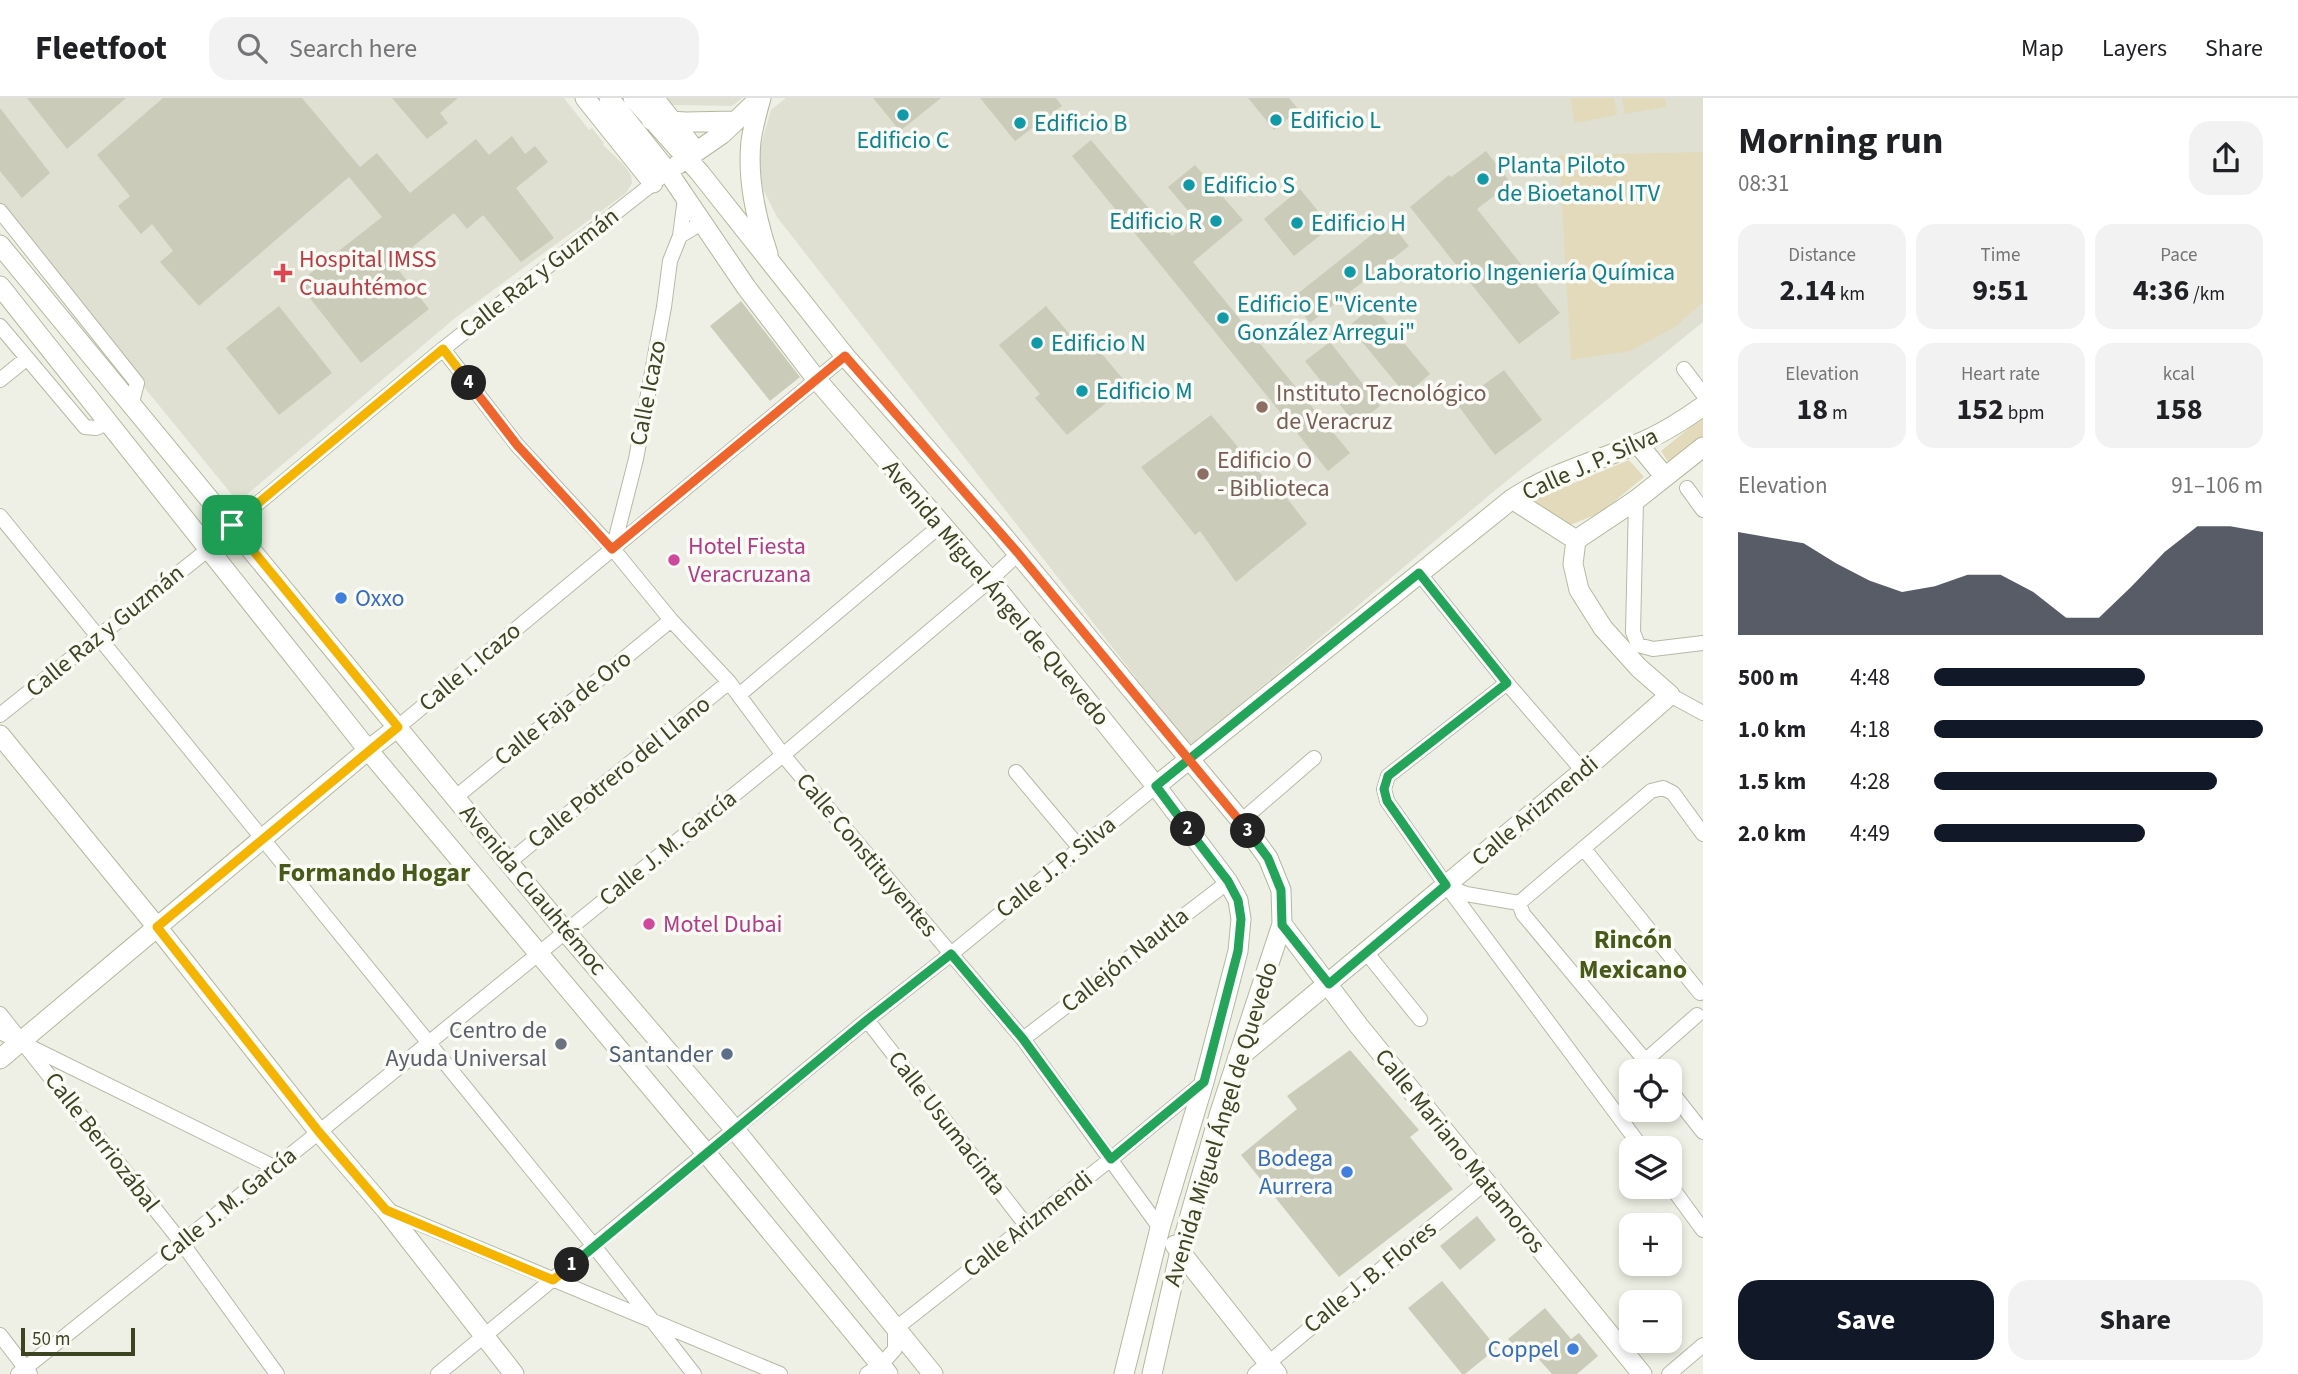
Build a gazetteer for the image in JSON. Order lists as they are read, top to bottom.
{
  "streets": {
    "main road": [
      "Calle Raz y Guzmán",
      "Calle J. P. Silva",
      "Avenida Miguel Ángel de Quevedo",
      "Calle I. Icazo",
      "Calle Arizmendi",
      "Calle Constituyentes",
      "Avenida Cuauhtémoc",
      "Calle Mariano Matamoros"
    ],
    "street": [
      "Calle Icazo",
      "Calle Faja de Oro",
      "Calle Potrero del Llano",
      "Calle J. M. García",
      "Callejón Nautla",
      "Calle Usumacinta",
      "Calle Berriozábal",
      "Calle J. B. Flores"
    ]
  },
  "crossings": [
    ["Calle Raz y Guzmán", "Calle Icazo"],
    ["Calle Raz y Guzmán", "Avenida Miguel Ángel de Quevedo"],
    ["Calle Raz y Guzmán", "Calle Constituyentes"],
    ["Calle Raz y Guzmán", "Avenida Cuauhtémoc"],
    ["Calle Icazo", "Avenida Miguel Ángel de Quevedo"],
    ["Calle Icazo", "Calle I. Icazo"],
    ["Calle Icazo", "Calle Constituyentes"],
    ["Calle J. P. Silva", "Avenida Miguel Ángel de Quevedo"],
    ["Calle J. P. Silva", "Calle Constituyentes"],
    ["Calle J. P. Silva", "Avenida Cuauhtémoc"],
    ["Calle J. P. Silva", "Calle Usumacinta"],
    ["Avenida Miguel Ángel de Quevedo", "Calle I. Icazo"],
    ["Avenida Miguel Ángel de Quevedo", "Calle Arizmendi"],
    ["Avenida Miguel Ángel de Quevedo", "Calle J. M. García"],
    ["Avenida Miguel Ángel de Quevedo", "Calle Constituyentes"],
    ["Avenida Miguel Ángel de Quevedo", "Callejón Nautla"],
    ["Avenida Miguel Ángel de Quevedo", "Calle Mariano Matamoros"],
    ["Calle I. Icazo", "Calle Constituyentes"],
    ["Calle I. Icazo", "Avenida Cuauhtémoc"],
    ["Calle I. Icazo", "Calle Berriozábal"],
    ["Calle Faja de Oro", "Calle Constituyentes"],
    ["Calle Faja de Oro", "Avenida Cuauhtémoc"],
    ["Calle Potrero del Llano", "Calle Constituyentes"],
    ["Calle Potrero del Llano", "Avenida Cuauhtémoc"],
    ["Calle Arizmendi", "Calle Constituyentes"],
    ["Calle Arizmendi", "Avenida Cuauhtémoc"],
    ["Calle Arizmendi", "Calle Usumacinta"],
    ["Calle Arizmendi", "Calle Mariano Matamoros"],
    ["Calle J. M. García", "Calle Constituyentes"],
    ["Calle J. M. García", "Avenida Cuauhtémoc"],
    ["Calle J. M. García", "Calle Berriozábal"],
    ["Calle Constituyentes", "Callejón Nautla"],
    ["Calle Constituyentes", "Calle J. B. Flores"],
    ["Calle Mariano Matamoros", "Calle J. B. Flores"]
  ],
  "districts": ["Formando Hogar", "Rincón Mexicano"],
  "places": {
    "other": [
      "Edificio C",
      "Edificio L",
      "Edificio B",
      "Planta Piloto de Bioetanol ITV",
      "Edificio S",
      "Edificio R",
      "Edificio H",
      "Laboratorio Ingeniería Química",
      "Edificio E \"Vicente González Arregui\"",
      "Edificio N",
      "Edificio M",
      "Instituto Tecnológico de Veracruz",
      "Edificio O - Biblioteca",
      "Hotel Fiesta Veracruzana",
      "Oxxo",
      "Motel Dubai",
      "Centro de Ayuda Universal",
      "Santander",
      "Bodega Aurrera",
      "Coppel"
    ],
    "health": ["Hospital IMSS Cuauhtémoc"]
  },
  "scale_bar": "50 m",
  "page": {
    "header": "Fleetfoot",
    "search": "Search here",
    "nav": ["Map", "Layers", "Share"],
    "heading": ["Morning run", "08:31"],
    "stats": [
      ["Distance", "2.14 km"],
      ["Time", "9:51"],
      ["Pace", "4:36 /km"],
      ["Elevation", "18 m"],
      ["Heart rate", "152 bpm"],
      ["kcal", "158"]
    ],
    "pins": [
      "4",
      "2",
      "3",
      "1"
    ],
    "chart": ["Elevation", "91–106 m"],
    "list": [
      {
        "name": "500 m",
        "note": "4:48"
      },
      {
        "name": "1.0 km",
        "note": "4:18"
      },
      {
        "name": "1.5 km",
        "note": "4:28"
      },
      {
        "name": "2.0 km",
        "note": "4:49"
      }
    ],
    "map_buttons": ["+", "−"],
    "buttons": ["Save", "Share"],
    "scale": "50 m"
  }
}
